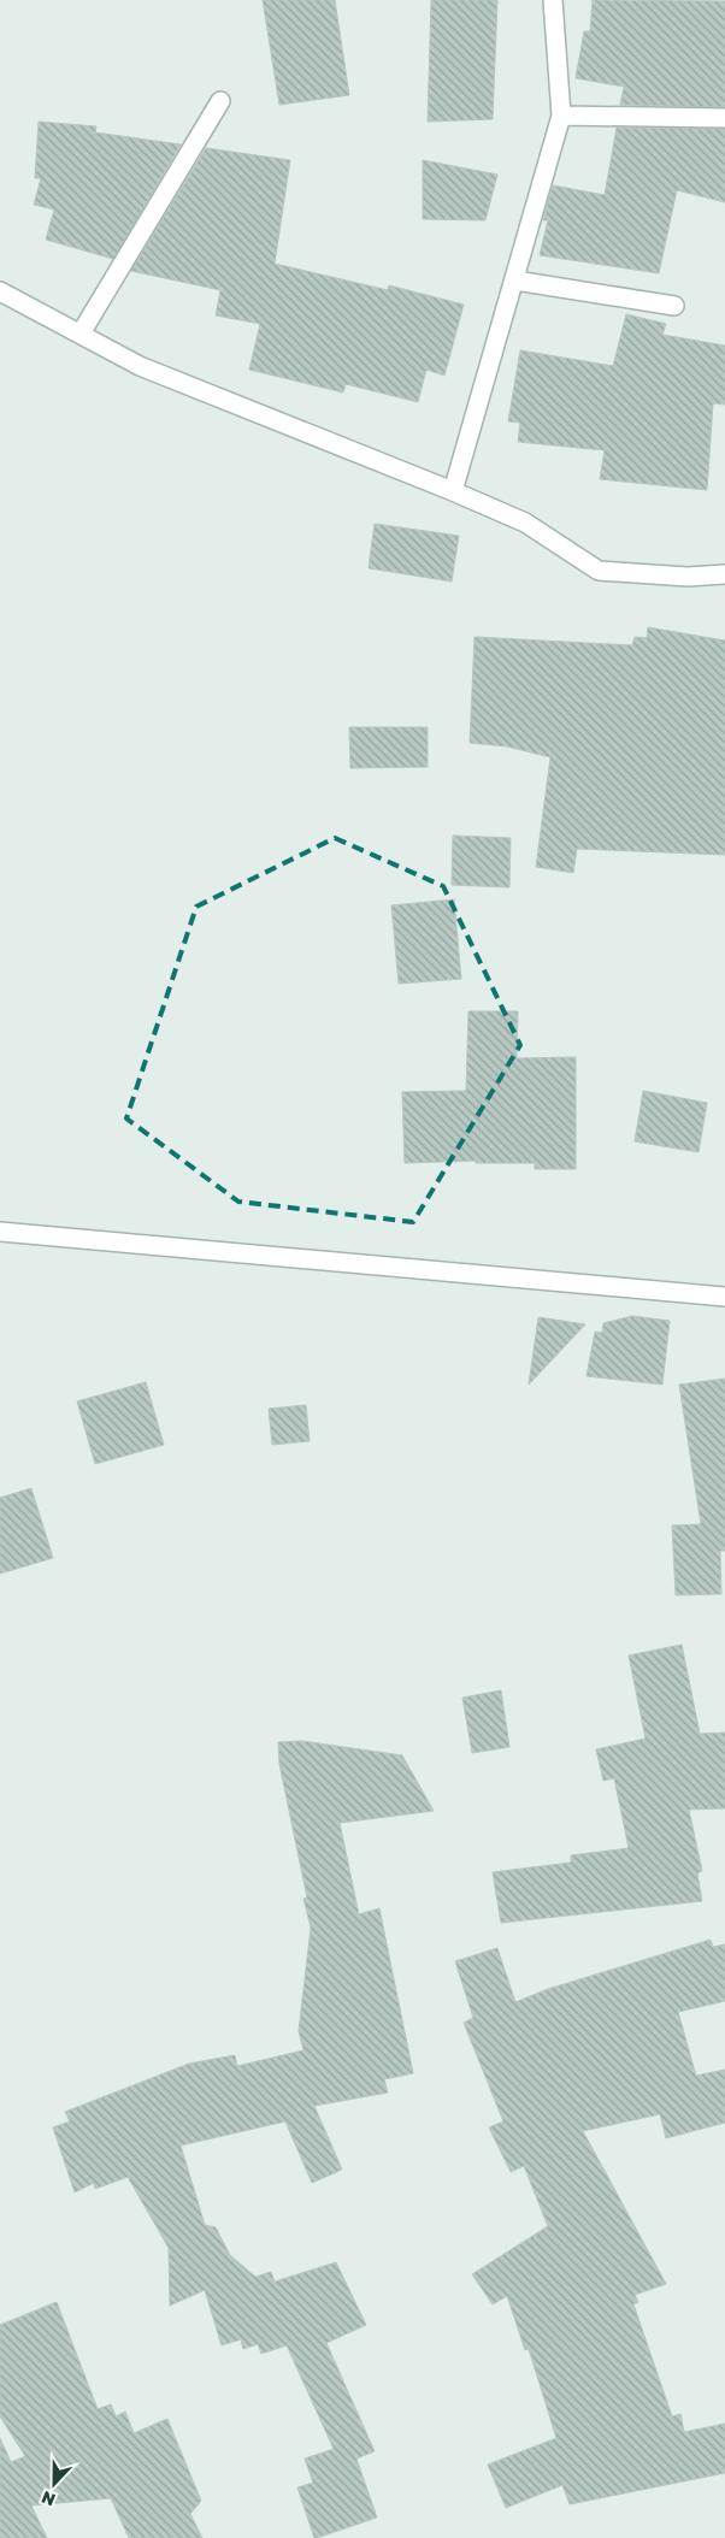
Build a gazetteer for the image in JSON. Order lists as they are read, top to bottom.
{
  "north": "bottom"
}
